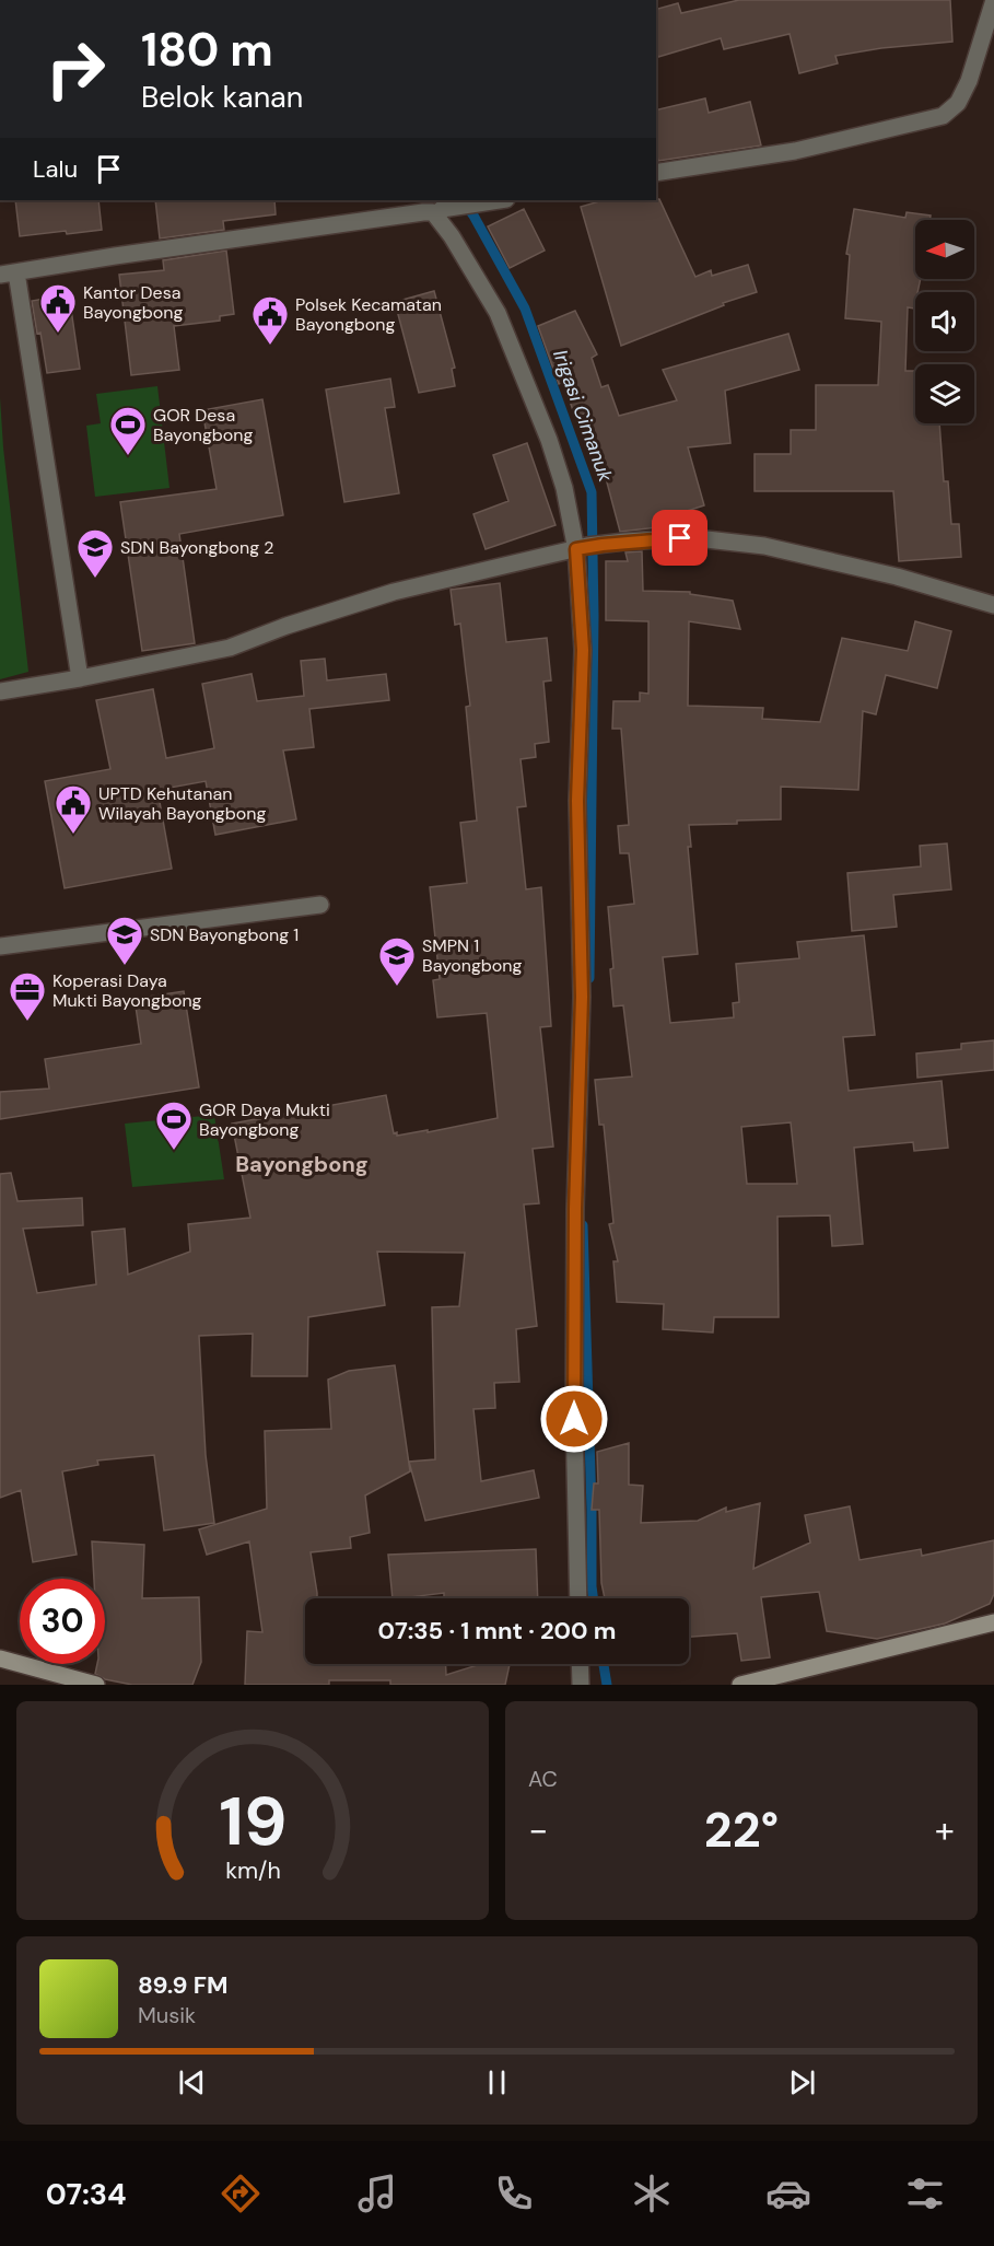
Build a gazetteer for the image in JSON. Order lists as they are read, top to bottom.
{
  "districts": ["Bayongbong"],
  "water": ["Irigasi Cimanuk"],
  "places": {
    "public building": ["Kantor Desa Bayongbong", "Polsek Kecamatan Bayongbong", "UPTD Kehutanan Wilayah Bayongbong"],
    "sports": ["GOR Desa Bayongbong", "GOR Daya Mukti Bayongbong"],
    "school or university": ["SDN Bayongbong 2", "SDN Bayongbong 1", "SMPN 1 Bayongbong"],
    "office": ["Koperasi Daya Mukti Bayongbong"]
  },
  "north": "left",
  "page": {
    "turn": ["180 m", "Belok kanan"],
    "then": "Lalu",
    "limit": "30",
    "trip": "07:35 · 1 mnt · 200 m",
    "tile": "AC",
    "heat": ["−", "22°", "+"],
    "song": ["89.9 FM", "Musik"],
    "tabs": "07:34",
    "gauge": ["19", "km/h"]
  }
}
